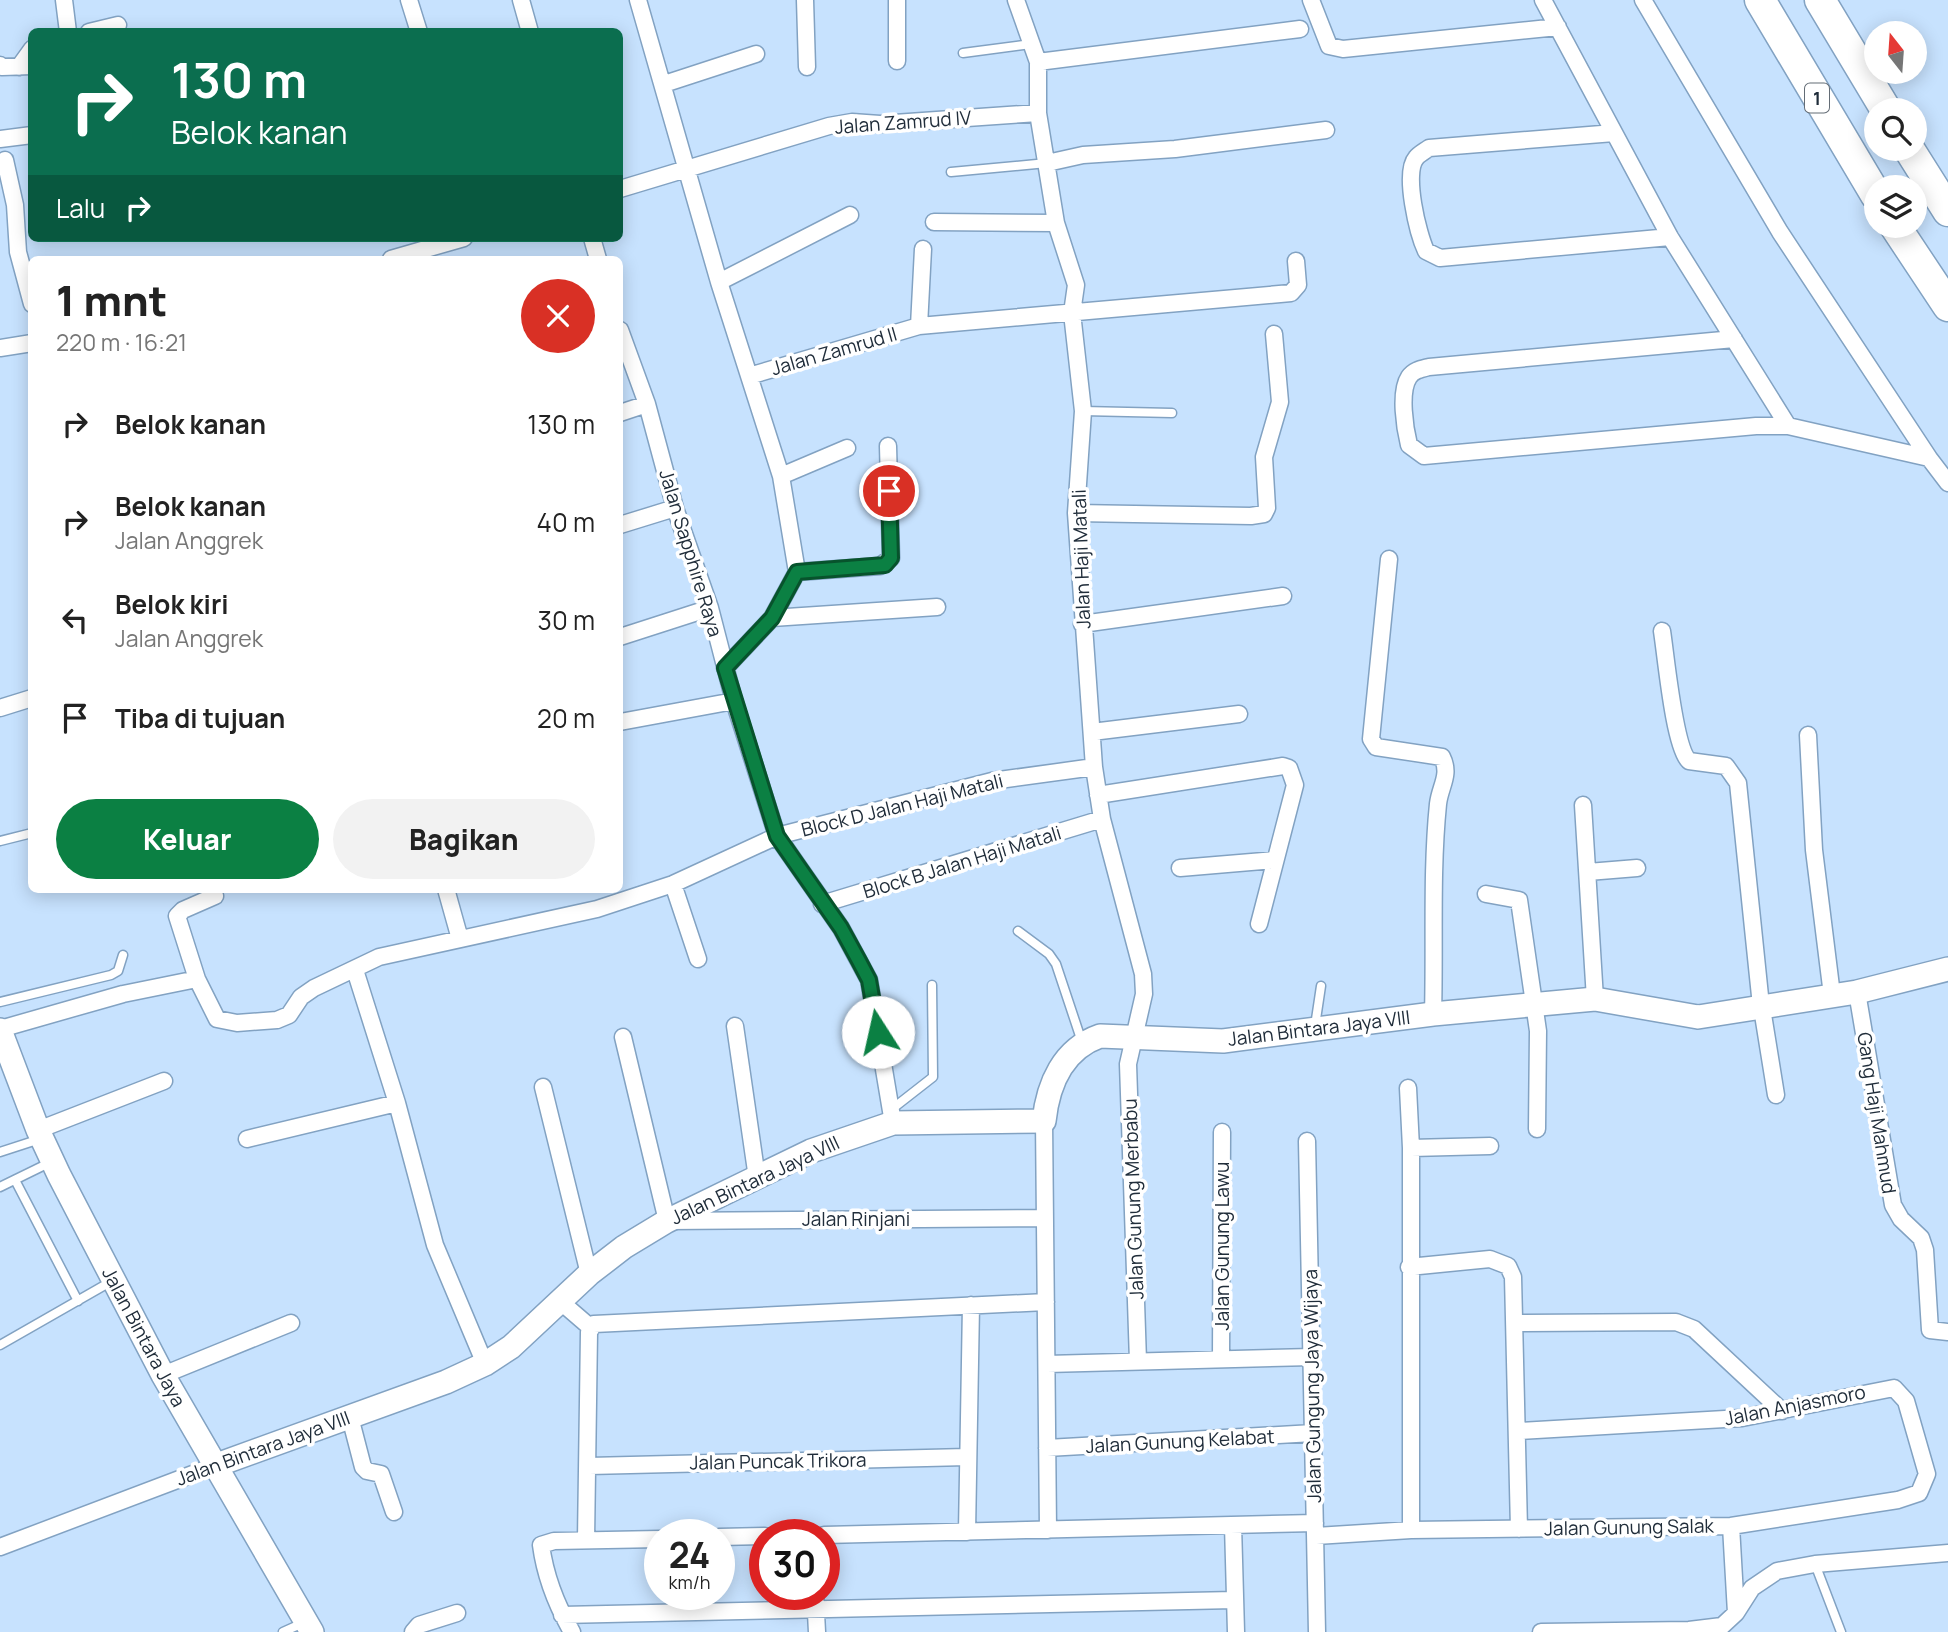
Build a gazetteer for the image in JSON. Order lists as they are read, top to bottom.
{
  "streets": {
    "highway": ["1"],
    "street": [
      "Jalan Zamrud IV",
      "Jalan Zamrud II",
      "Jalan Sapphire Raya",
      "Jalan Haji Matali",
      "Block D Jalan Haji Matali",
      "Block B Jalan Haji Matali",
      "Jalan Bintara Jaya VIII",
      "Gang Haji Mahmud",
      "Jalan Gunung Merbabu",
      "Jalan Rinjani",
      "Jalan Gunung Lawu",
      "Jalan Bintara Jaya",
      "Jalan Gungung Jaya Wijaya",
      "Jalan Anjasmoro",
      "Jalan Gunung Kelabat",
      "Jalan Puncak Trikora",
      "Jalan Gunung Salak"
    ]
  },
  "crossings": [
    ["Jalan Zamrud IV", "Jalan Haji Matali"],
    ["Jalan Zamrud II", "Jalan Haji Matali"],
    ["Jalan Sapphire Raya", "Block D Jalan Haji Matali"],
    ["Jalan Sapphire Raya", "Block B Jalan Haji Matali"],
    ["Jalan Sapphire Raya", "Jalan Bintara Jaya VIII"],
    ["Jalan Haji Matali", "Block D Jalan Haji Matali"],
    ["Jalan Haji Matali", "Block B Jalan Haji Matali"],
    ["Jalan Haji Matali", "Jalan Bintara Jaya VIII"],
    ["Jalan Haji Matali", "Jalan Gunung Merbabu"],
    ["Jalan Bintara Jaya VIII", "Gang Haji Mahmud"],
    ["Jalan Bintara Jaya VIII", "Jalan Gunung Merbabu"],
    ["Jalan Bintara Jaya VIII", "Jalan Rinjani"],
    ["Jalan Bintara Jaya VIII", "Jalan Bintara Jaya"],
    ["Jalan Gungung Jaya Wijaya", "Jalan Gunung Kelabat"],
    ["Jalan Gungung Jaya Wijaya", "Jalan Gunung Salak"],
    ["Jalan Anjasmoro", "Jalan Gunung Salak"]
  ],
  "north": "top",
  "page": {
    "turn": ["130 m", "Belok kanan"],
    "then": "Lalu",
    "heading": ["1 mnt", "220 m · 16:21"],
    "list": [
      {
        "name": "Belok kanan",
        "value": "130 m"
      },
      {
        "name": "Belok kanan",
        "note": "Jalan Anggrek",
        "value": "40 m"
      },
      {
        "name": "Belok kiri",
        "note": "Jalan Anggrek",
        "value": "30 m"
      },
      {
        "name": "Tiba di tujuan",
        "value": "20 m"
      }
    ],
    "buttons": ["Keluar", "Bagikan"],
    "speed": "24 km/h",
    "limit": "30"
  }
}
